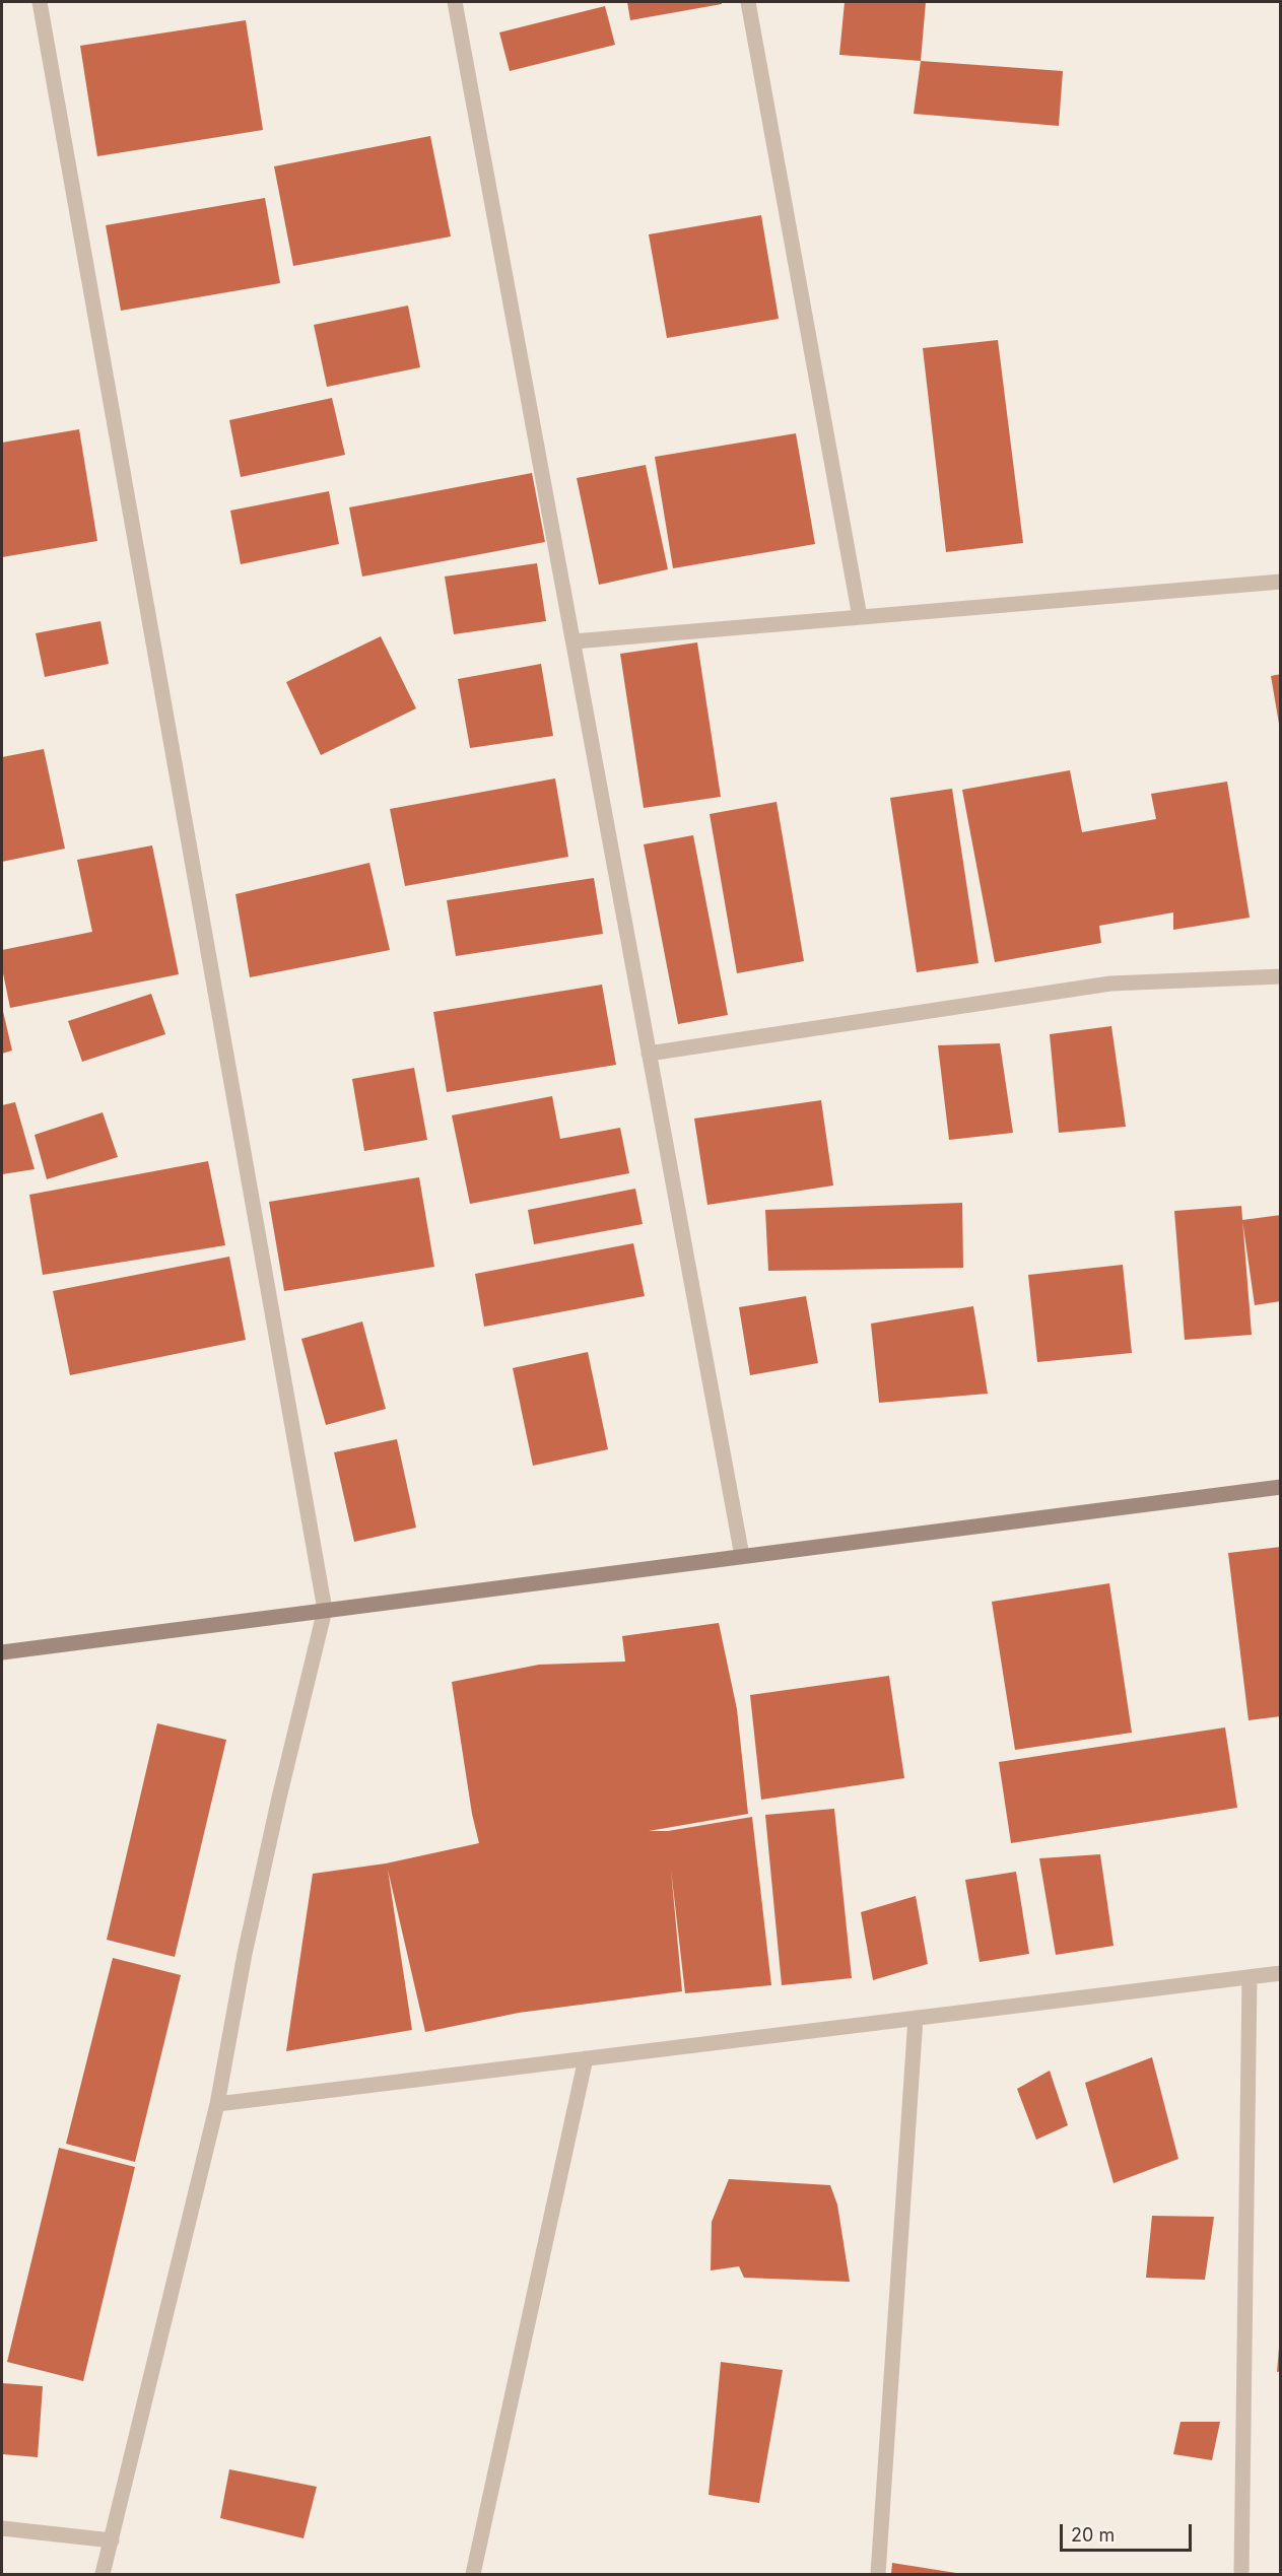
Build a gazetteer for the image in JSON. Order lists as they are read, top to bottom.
{
  "scale_bar": "20 m"
}
